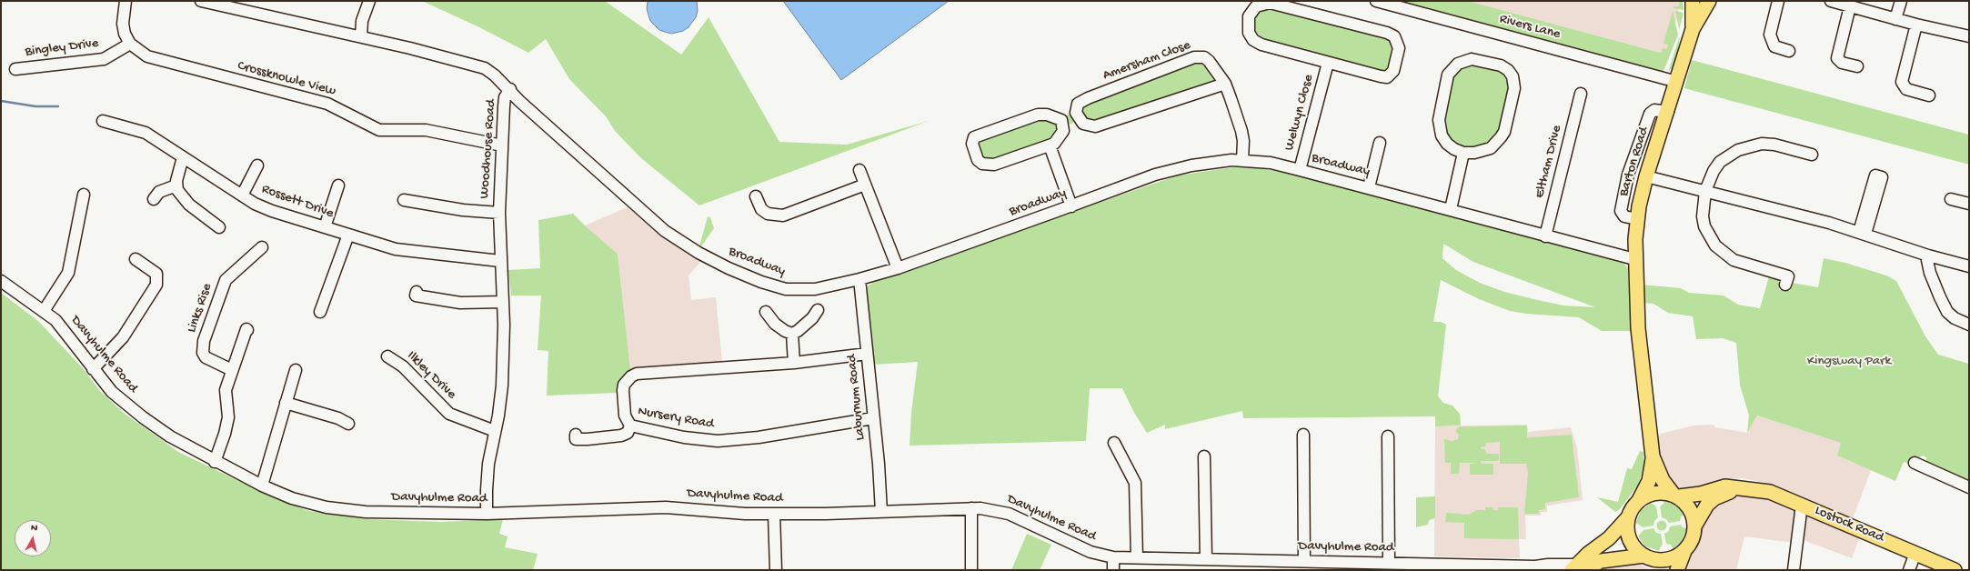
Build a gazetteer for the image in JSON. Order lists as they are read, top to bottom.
{
  "streets": {
    "main road": ["Barton Road", "Lostock Road"],
    "street": [
      "Rivers Lane",
      "Bingley Drive",
      "Amersham Close",
      "Crossknowle View",
      "Welwyn Close",
      "Woodhouse Road",
      "Eltham Drive",
      "Broadway",
      "Rossett Drive",
      "Links Rise",
      "Davyhulme Road",
      "Ilkley Drive",
      "Laburnum Road",
      "Nursery Road"
    ]
  },
  "crossings": [
    ["Rivers Lane", "Barton Road"],
    ["Bingley Drive", "Crossknowle View"],
    ["Amersham Close", "Broadway"],
    ["Crossknowle View", "Woodhouse Road"],
    ["Welwyn Close", "Broadway"],
    ["Woodhouse Road", "Broadway"],
    ["Woodhouse Road", "Rossett Drive"],
    ["Woodhouse Road", "Davyhulme Road"],
    ["Woodhouse Road", "Ilkley Drive"],
    ["Eltham Drive", "Broadway"],
    ["Barton Road", "Broadway"],
    ["Broadway", "Laburnum Road"],
    ["Davyhulme Road", "Laburnum Road"],
    ["Laburnum Road", "Nursery Road"]
  ],
  "parks": ["Kingsway Park"],
  "north": "top"
}
